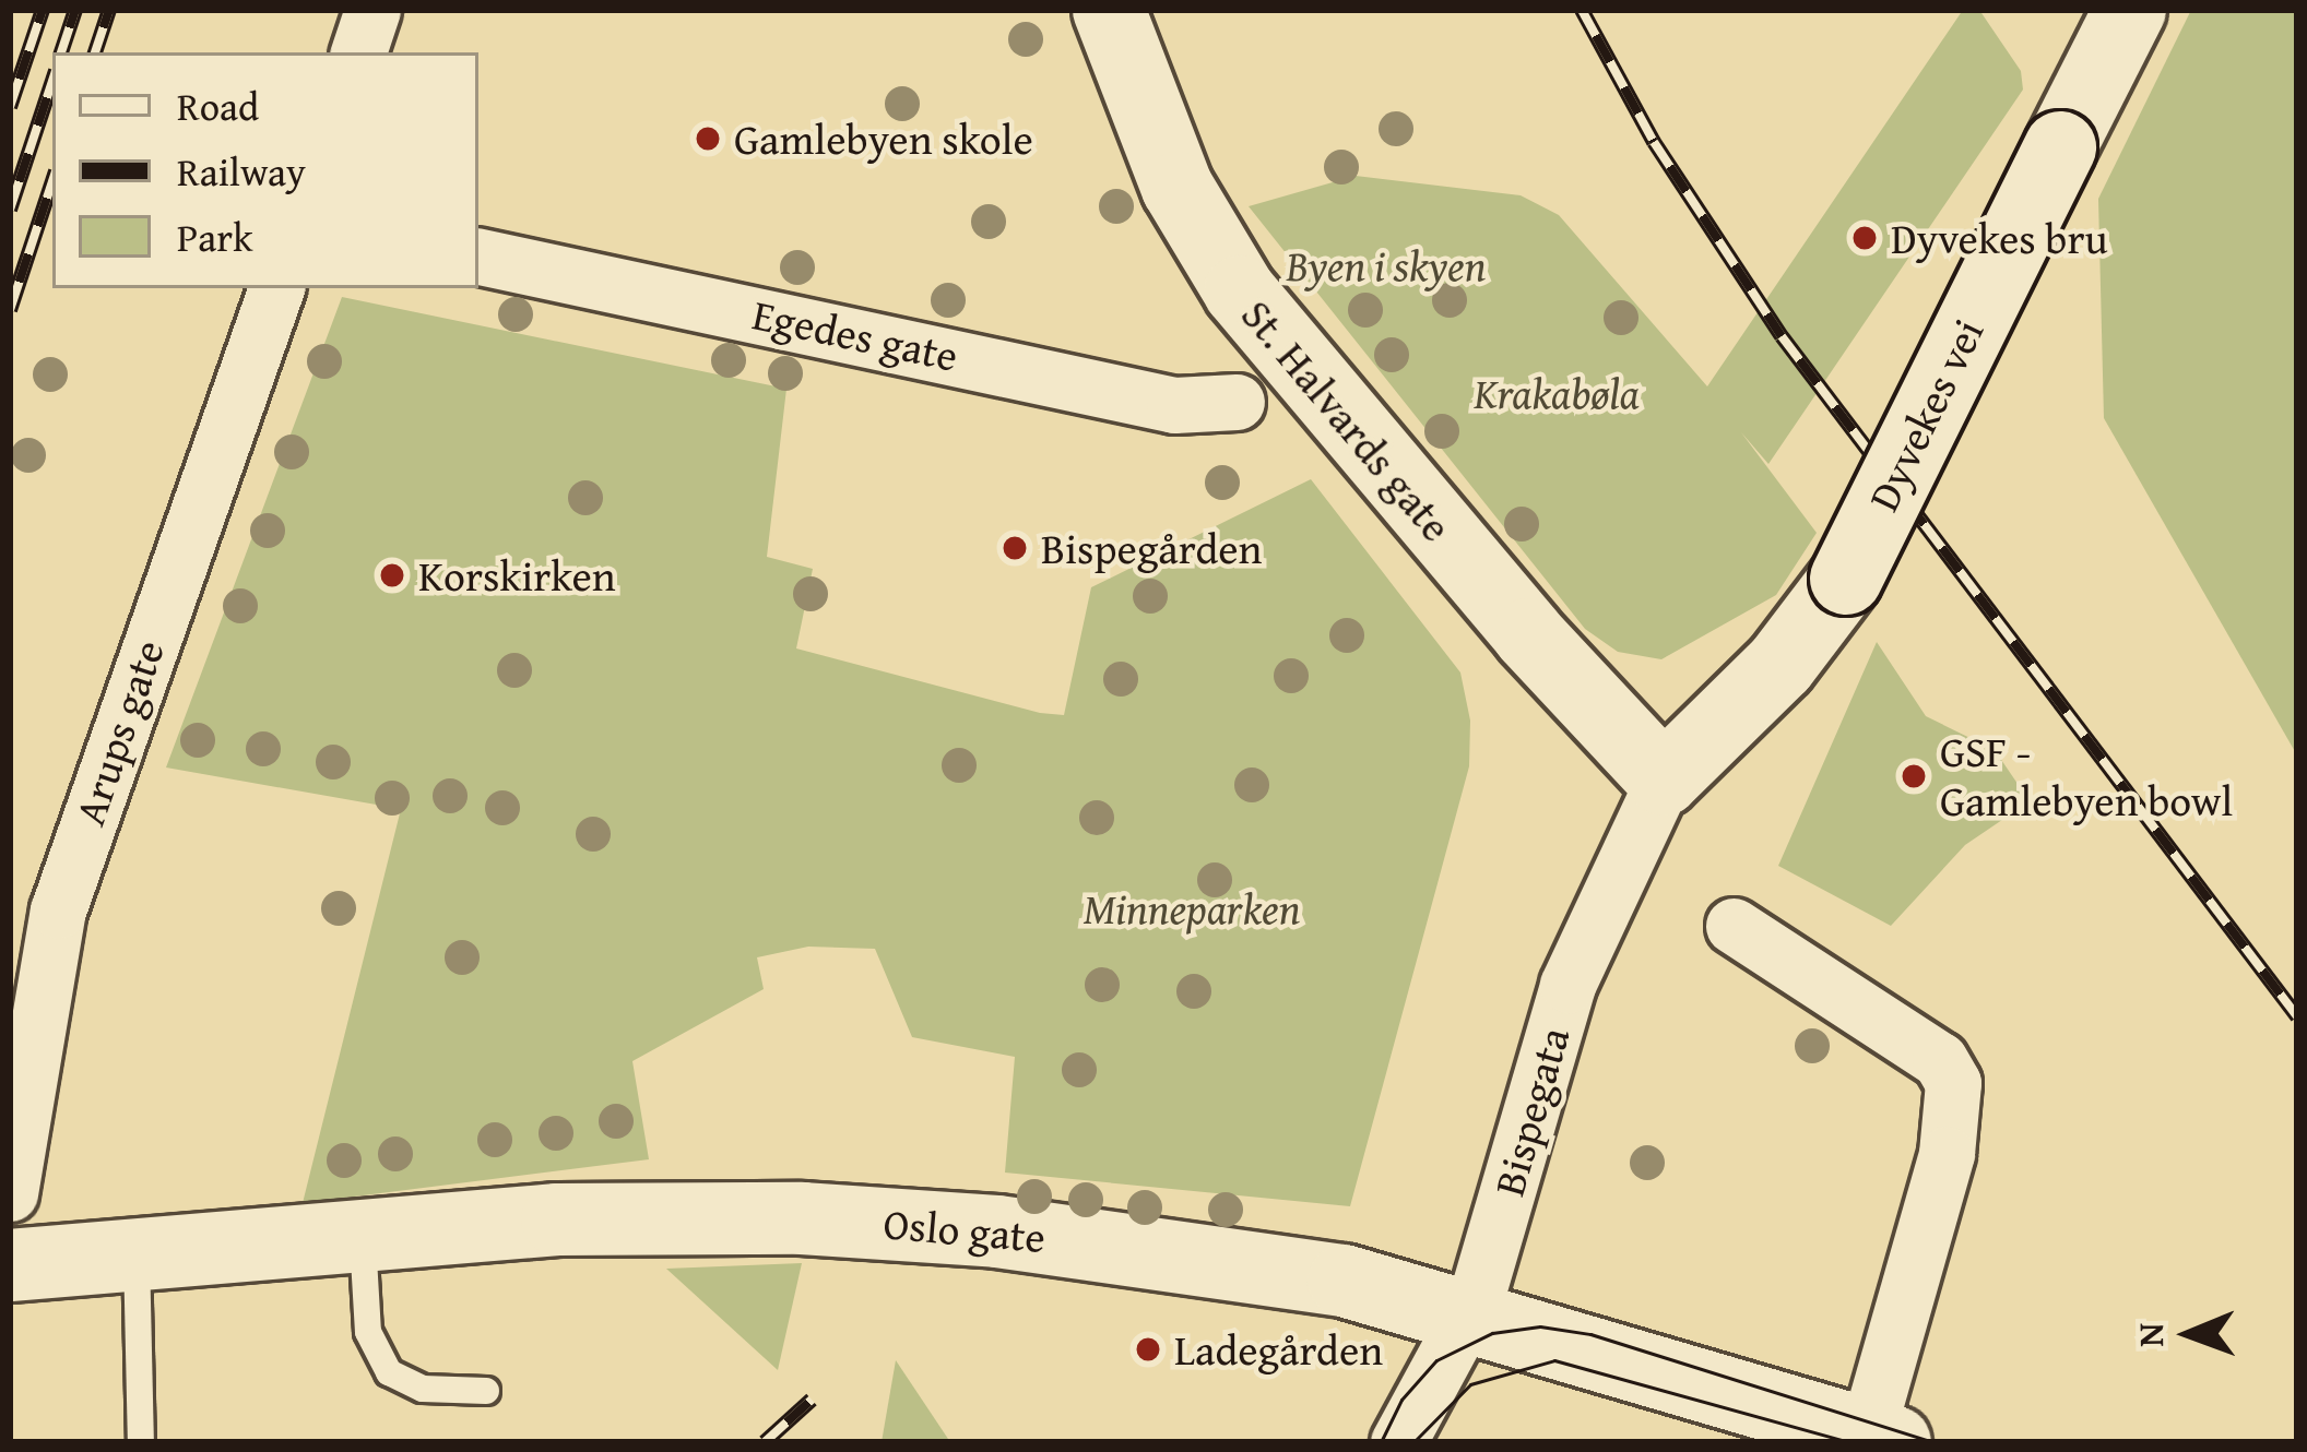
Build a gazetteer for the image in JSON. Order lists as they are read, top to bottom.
{
  "streets": {
    "street": [
      "Egedes gate",
      "Dyvekes vei",
      "St. Halvards gate",
      "Arups gate",
      "Bispegata",
      "Oslo gate"
    ]
  },
  "crossings": [
    ["Dyvekes vei", "St. Halvards gate"],
    ["Dyvekes vei", "Bispegata"],
    ["St. Halvards gate", "Bispegata"],
    ["Bispegata", "Oslo gate"]
  ],
  "parks": ["Byen i skyen", "Krakabøla", "Minneparken"],
  "places": [
    "Gamlebyen skole",
    "Dyvekes bru",
    "Bispegården",
    "Korskirken",
    "GSF - Gamlebyen bowl",
    "Ladegården"
  ],
  "legend": ["Road", "Railway", "Park"],
  "north": "left"
}
